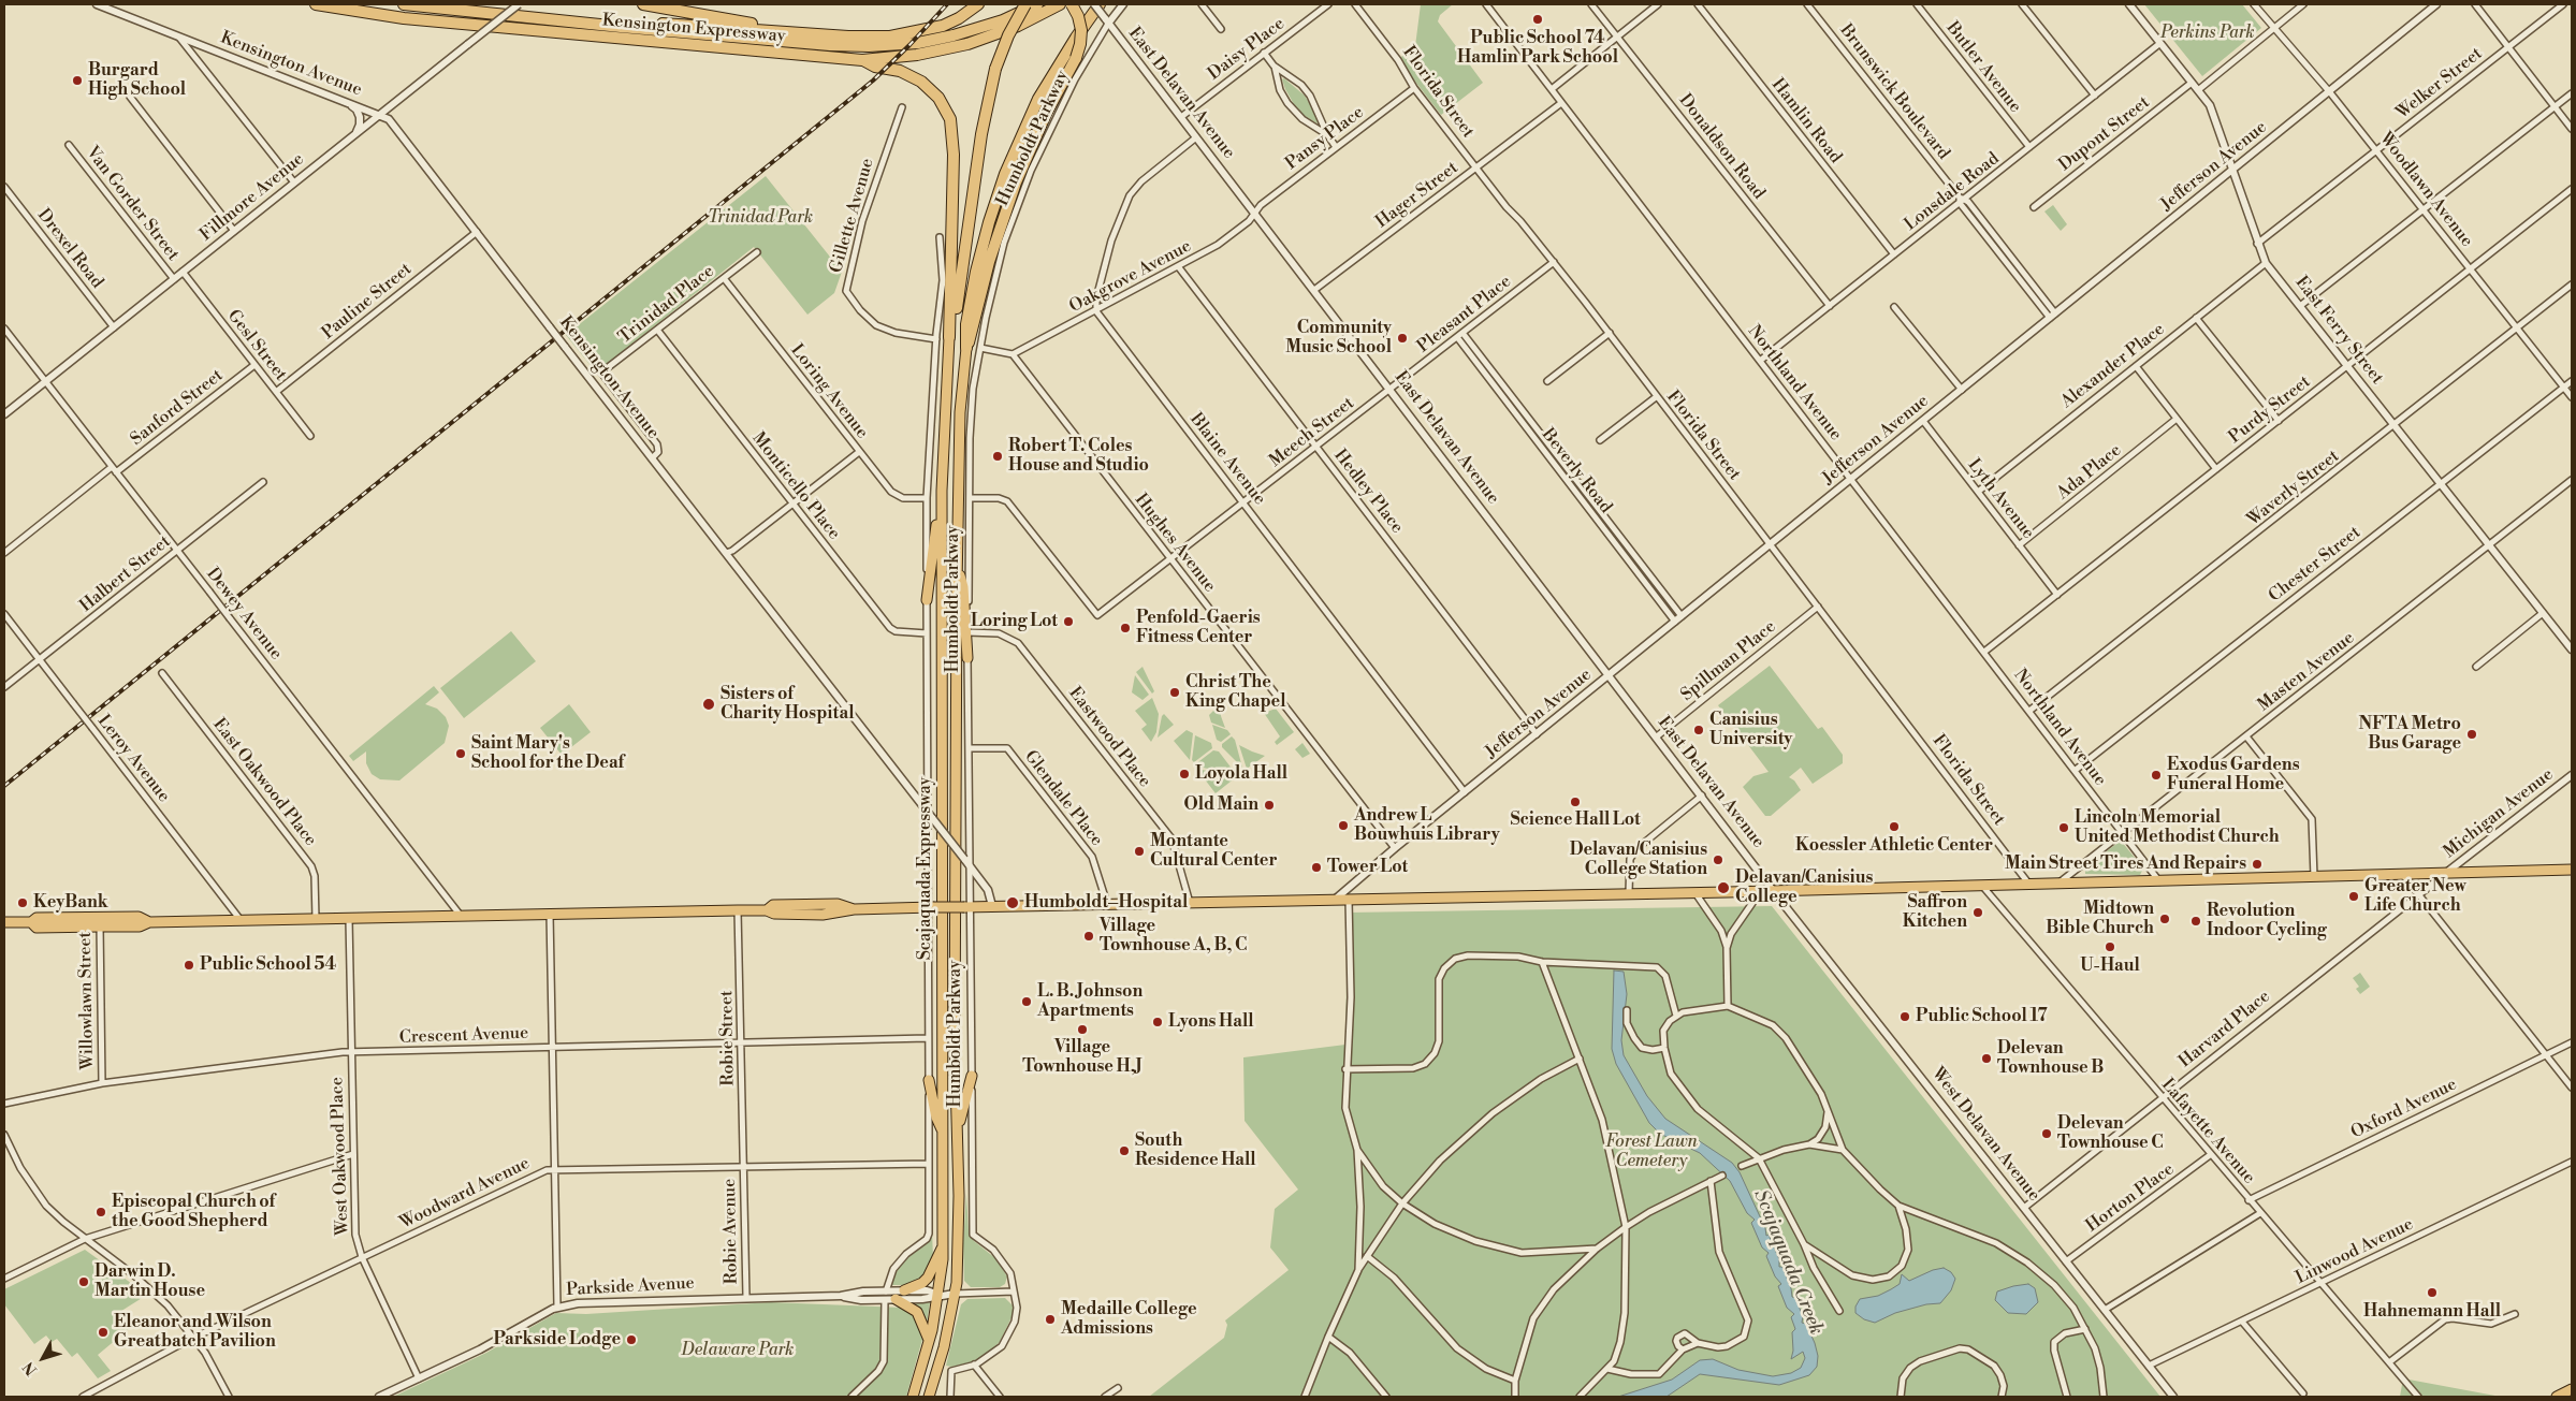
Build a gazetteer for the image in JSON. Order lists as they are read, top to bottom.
{
  "streets": {
    "highway": ["Kensington Expressway"],
    "main road": ["Scajaquada Expressway"],
    "street": [
      "Daisy Place",
      "Kensington Avenue",
      "Butler Avenue",
      "Welker Street",
      "Florida Street",
      "Brunswick Boulevard",
      "East Delavan Avenue",
      "Hamlin Road",
      "Dupont Street",
      "Humboldt Parkway",
      "Pansy Place",
      "Donaldson Road",
      "Jefferson Avenue",
      "Woodlawn Avenue",
      "Lonsdale Road",
      "Hager Street",
      "Fillmore Avenue",
      "Van Gorder Street",
      "Gillette Avenue",
      "Drexel Road",
      "Oakgrove Avenue",
      "Pauline Street",
      "Trinidad Place",
      "Pleasant Place",
      "East Ferry Street",
      "Gesl Street",
      "Alexander Place",
      "Northland Avenue",
      "Loring Avenue",
      "Sanford Street",
      "Purdy Street",
      "Meech Street",
      "Blaine Avenue",
      "Beverly Road",
      "Ada Place",
      "Monticello Place",
      "Waverly Street",
      "Hedley Place",
      "Lyth Avenue",
      "Hughes Avenue",
      "Chester Street",
      "Halbert Street",
      "Dewey Avenue",
      "Spillman Place",
      "Masten Avenue",
      "Eastwood Place",
      "Leroy Avenue",
      "East Oakwood Place",
      "Glendale Place",
      "Michigan Avenue",
      "Willowlawn Street",
      "Harvard Place",
      "Crescent Avenue",
      "Robie Street",
      "Oxford Avenue",
      "Lafayette Avenue",
      "West Delavan Avenue",
      "West Oakwood Place",
      "Woodward Avenue",
      "Horton Place",
      "Robie Avenue",
      "Linwood Avenue",
      "Parkside Avenue"
    ]
  },
  "crossings": [
    ["Daisy Place", "East Delavan Avenue"],
    ["Kensington Avenue", "Humboldt Parkway"],
    ["Kensington Avenue", "Fillmore Avenue"],
    ["Kensington Avenue", "Pauline Street"],
    ["Kensington Avenue", "Trinidad Place"],
    ["Butler Avenue", "Lonsdale Road"],
    ["Welker Street", "Woodlawn Avenue"],
    ["Welker Street", "East Ferry Street"],
    ["Florida Street", "Pansy Place"],
    ["Florida Street", "Jefferson Avenue"],
    ["Florida Street", "Hager Street"],
    ["Florida Street", "Pleasant Place"],
    ["Florida Street", "Spillman Place"],
    ["Brunswick Boulevard", "Jefferson Avenue"],
    ["Brunswick Boulevard", "Lonsdale Road"],
    ["East Delavan Avenue", "Humboldt Parkway"],
    ["East Delavan Avenue", "Pansy Place"],
    ["East Delavan Avenue", "Jefferson Avenue"],
    ["East Delavan Avenue", "Hager Street"],
    ["East Delavan Avenue", "Oakgrove Avenue"],
    ["East Delavan Avenue", "Pleasant Place"],
    ["East Delavan Avenue", "Meech Street"],
    ["East Delavan Avenue", "Spillman Place"],
    ["East Delavan Avenue", "West Delavan Avenue"],
    ["Hamlin Road", "Lonsdale Road"],
    ["Dupont Street", "East Ferry Street"],
    ["Humboldt Parkway", "Gillette Avenue"],
    ["Humboldt Parkway", "Loring Avenue"],
    ["Humboldt Parkway", "Meech Street"],
    ["Humboldt Parkway", "Monticello Place"],
    ["Humboldt Parkway", "Eastwood Place"],
    ["Humboldt Parkway", "Glendale Place"],
    ["Humboldt Parkway", "Crescent Avenue"],
    ["Humboldt Parkway", "Woodward Avenue"],
    ["Humboldt Parkway", "Parkside Avenue"],
    ["Pansy Place", "Oakgrove Avenue"],
    ["Donaldson Road", "Lonsdale Road"],
    ["Jefferson Avenue", "Woodlawn Avenue"],
    ["Jefferson Avenue", "East Ferry Street"],
    ["Jefferson Avenue", "Northland Avenue"],
    ["Jefferson Avenue", "Blaine Avenue"],
    ["Jefferson Avenue", "Beverly Road"],
    ["Jefferson Avenue", "Hedley Place"],
    ["Jefferson Avenue", "Lyth Avenue"],
    ["Jefferson Avenue", "Hughes Avenue"],
    ["Woodlawn Avenue", "Purdy Street"],
    ["Woodlawn Avenue", "Waverly Street"],
    ["Woodlawn Avenue", "Chester Street"],
    ["Lonsdale Road", "East Ferry Street"],
    ["Lonsdale Road", "Northland Avenue"],
    ["Hager Street", "Northland Avenue"],
    ["Fillmore Avenue", "Van Gorder Street"],
    ["Fillmore Avenue", "Drexel Road"],
    ["Fillmore Avenue", "Gesl Street"],
    ["Fillmore Avenue", "Dewey Avenue"],
    ["Oakgrove Avenue", "Blaine Avenue"],
    ["Oakgrove Avenue", "Hedley Place"],
    ["Oakgrove Avenue", "Hughes Avenue"],
    ["Pauline Street", "Gesl Street"],
    ["Trinidad Place", "Loring Avenue"],
    ["Trinidad Place", "Monticello Place"],
    ["Pleasant Place", "Meech Street"],
    ["Pleasant Place", "Beverly Road"],
    ["East Ferry Street", "Alexander Place"],
    ["East Ferry Street", "Purdy Street"],
    ["East Ferry Street", "Waverly Street"],
    ["East Ferry Street", "Chester Street"],
    ["East Ferry Street", "Masten Avenue"],
    ["Gesl Street", "Sanford Street"],
    ["Alexander Place", "Lyth Avenue"],
    ["Northland Avenue", "Purdy Street"],
    ["Northland Avenue", "Waverly Street"],
    ["Northland Avenue", "Chester Street"],
    ["Northland Avenue", "Masten Avenue"],
    ["Sanford Street", "Dewey Avenue"],
    ["Purdy Street", "Lyth Avenue"],
    ["Meech Street", "Blaine Avenue"],
    ["Meech Street", "Hedley Place"],
    ["Meech Street", "Hughes Avenue"],
    ["Ada Place", "Lyth Avenue"],
    ["Halbert Street", "Dewey Avenue"],
    ["Halbert Street", "Leroy Avenue"],
    ["Michigan Avenue", "Harvard Place"],
    ["Scajaquada Expressway", "Parkside Avenue"],
    ["Willowlawn Street", "Crescent Avenue"],
    ["Harvard Place", "Lafayette Avenue"],
    ["Harvard Place", "West Delavan Avenue"],
    ["Crescent Avenue", "Robie Street"],
    ["Crescent Avenue", "West Oakwood Place"],
    ["Robie Street", "Woodward Avenue"],
    ["Robie Street", "Robie Avenue"],
    ["Oxford Avenue", "Lafayette Avenue"],
    ["Lafayette Avenue", "Horton Place"],
    ["Lafayette Avenue", "Linwood Avenue"],
    ["West Delavan Avenue", "Horton Place"],
    ["West Delavan Avenue", "Linwood Avenue"],
    ["West Oakwood Place", "Woodward Avenue"],
    ["West Oakwood Place", "Parkside Avenue"],
    ["Woodward Avenue", "Robie Avenue"],
    ["Robie Avenue", "Parkside Avenue"]
  ],
  "water": ["Scajaquada Creek"],
  "parks": [
    "Perkins Park",
    "Trinidad Park",
    "Forest Lawn Cemetery",
    "Delaware Park"
  ],
  "places": [
    "Public School 74 Hamlin Park School",
    "Burgard High School",
    "Community Music School",
    "Robert T. Coles House and Studio",
    "Loring Lot",
    "Penfold-Gaeris Fitness Center",
    "Christ The King Chapel",
    "Sisters of Charity Hospital",
    "Canisius University",
    "NFTA Metro Bus Garage",
    "Saint Mary's School for the Deaf",
    "Loyola Hall",
    "Exodus Gardens Funeral Home",
    "Science Hall Lot",
    "Old Main",
    "Andrew L Bouwhuis Library",
    "Koessler Athletic Center",
    "Lincoln Memorial United Methodist Church",
    "Montante Cultural Center",
    "Delavan/Canisius College Station",
    "Main Street Tires And Repairs",
    "Tower Lot",
    "Delavan/Canisius College",
    "Greater New Life Church",
    "KeyBank",
    "Humboldt–Hospital",
    "Saffron Kitchen",
    "Midtown Bible Church",
    "Revolution Indoor Cycling",
    "Village Townhouse A, B, C",
    "U-Haul",
    "Public School 54",
    "L. B. Johnson Apartments",
    "Public School 17",
    "Lyons Hall",
    "Village Townhouse H,J",
    "Delevan Townhouse B",
    "Delevan Townhouse C",
    "South Residence Hall",
    "Episcopal Church of the Good Shepherd",
    "Darwin D. Martin House",
    "Hahnemann Hall",
    "Medaille College Admissions",
    "Eleanor and Wilson Greatbatch Pavilion",
    "Parkside Lodge"
  ],
  "north": "bottom left"
}
